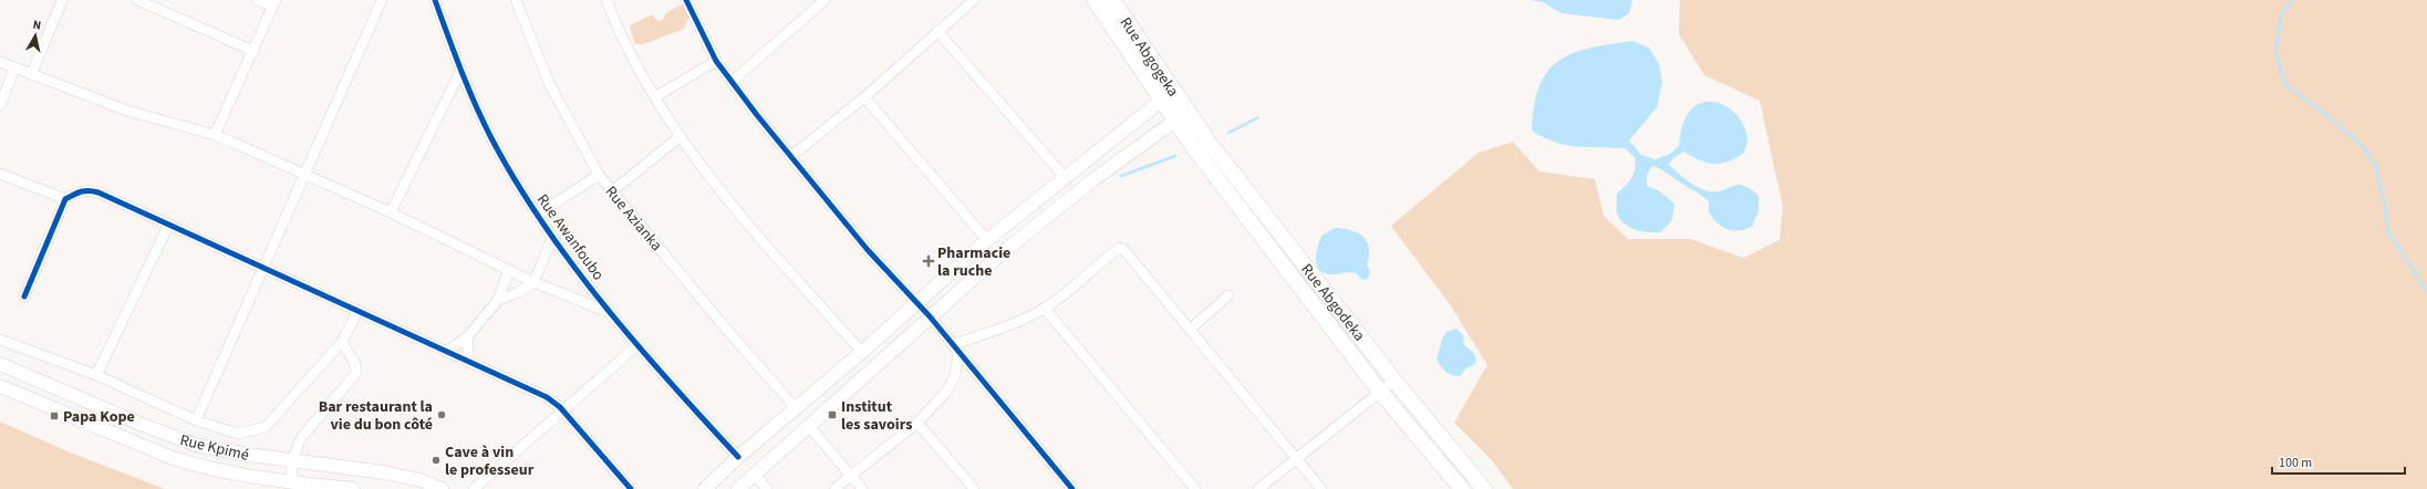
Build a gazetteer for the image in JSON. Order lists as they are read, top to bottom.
{
  "streets": {
    "main road": ["Rue Abgogeka", "Rue Abgodeka", "Rue Kpimé"],
    "street": ["Rue Azianka", "Rue Awanfoubo"]
  },
  "crossings": [
    ["Rue Abgogeka", "Rue Abgodeka"]
  ],
  "places": {
    "health": ["Pharmacie la ruche"],
    "other": ["Bar restaurant la vie du bon côté", "Cave à vin le professeur"],
    "transit": ["Institut les savoirs", "Papa Kope"]
  },
  "scale_bar": "100 m",
  "north": "top"
}
